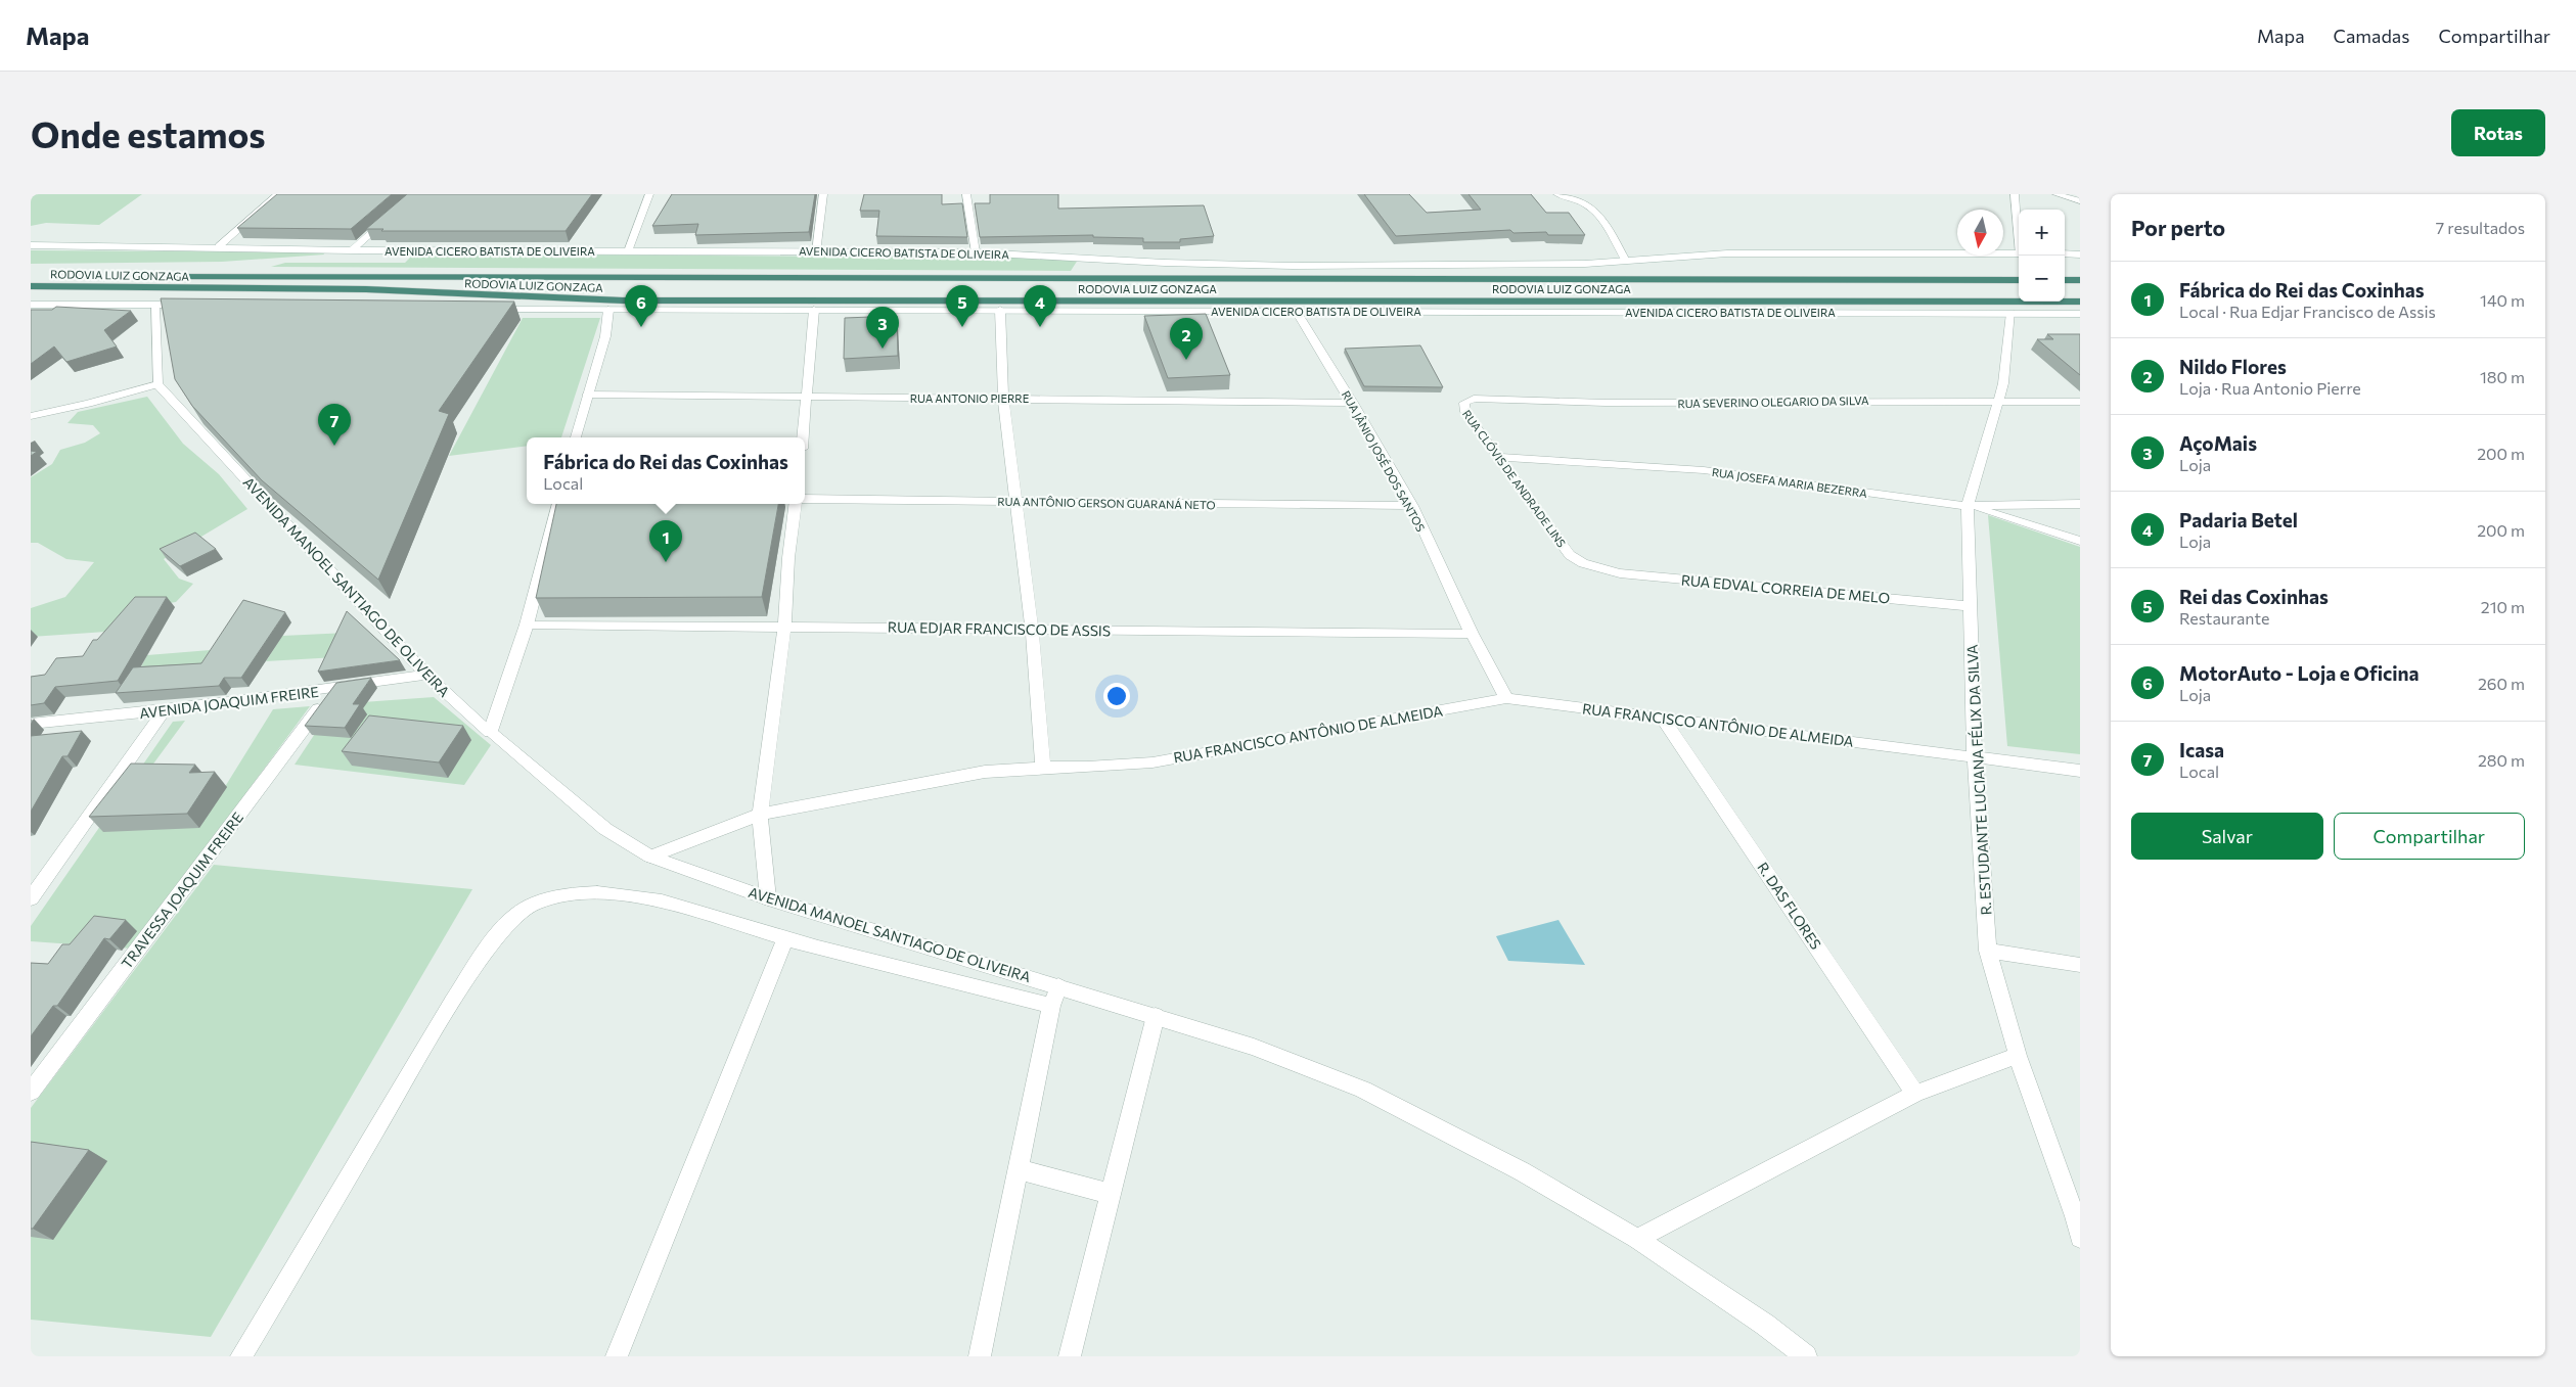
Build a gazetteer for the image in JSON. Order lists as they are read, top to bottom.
{
  "streets": {
    "highway": ["RODOVIA LUIZ GONZAGA"],
    "street": [
      "AVENIDA CICERO BATISTA DE OLIVEIRA",
      "RUA ANTONIO PIERRE",
      "RUA SEVERINO OLEGARIO DA SILVA",
      "RUA JÂNIO JOSÉ DOS SANTOS",
      "RUA CLÓVIS DE ANDRADE LINS",
      "RUA JOSEFA MARIA BEZERRA",
      "RUA ANTÔNIO GERSON GUARANÁ NETO",
      "AVENIDA MANOEL SANTIAGO DE OLIVEIRA",
      "RUA EDVAL CORREIA DE MELO",
      "RUA EDJAR FRANCISCO DE ASSIS",
      "AVENIDA JOAQUIM FREIRE",
      "RUA FRANCISCO ANTÔNIO DE ALMEIDA",
      "R. ESTUDANTE LUCIANA FÉLIX DA SILVA",
      "TRAVESSA JOAQUIM FREIRE",
      "R. DAS FLORES"
    ]
  },
  "crossings": [
    ["AVENIDA CICERO BATISTA DE OLIVEIRA", "RUA JÂNIO JOSÉ DOS SANTOS"],
    ["AVENIDA CICERO BATISTA DE OLIVEIRA", "R. ESTUDANTE LUCIANA FÉLIX DA SILVA"],
    ["RUA ANTONIO PIERRE", "RUA JÂNIO JOSÉ DOS SANTOS"],
    ["RUA SEVERINO OLEGARIO DA SILVA", "RUA CLÓVIS DE ANDRADE LINS"],
    ["RUA SEVERINO OLEGARIO DA SILVA", "R. ESTUDANTE LUCIANA FÉLIX DA SILVA"],
    ["RUA JÂNIO JOSÉ DOS SANTOS", "RUA ANTÔNIO GERSON GUARANÁ NETO"],
    ["RUA JÂNIO JOSÉ DOS SANTOS", "RUA EDJAR FRANCISCO DE ASSIS"],
    ["RUA JÂNIO JOSÉ DOS SANTOS", "RUA FRANCISCO ANTÔNIO DE ALMEIDA"],
    ["RUA CLÓVIS DE ANDRADE LINS", "RUA JOSEFA MARIA BEZERRA"],
    ["RUA CLÓVIS DE ANDRADE LINS", "RUA EDVAL CORREIA DE MELO"],
    ["RUA JOSEFA MARIA BEZERRA", "R. ESTUDANTE LUCIANA FÉLIX DA SILVA"],
    ["AVENIDA MANOEL SANTIAGO DE OLIVEIRA", "AVENIDA JOAQUIM FREIRE"],
    ["AVENIDA MANOEL SANTIAGO DE OLIVEIRA", "RUA FRANCISCO ANTÔNIO DE ALMEIDA"],
    ["RUA EDVAL CORREIA DE MELO", "R. ESTUDANTE LUCIANA FÉLIX DA SILVA"],
    ["AVENIDA JOAQUIM FREIRE", "TRAVESSA JOAQUIM FREIRE"],
    ["RUA FRANCISCO ANTÔNIO DE ALMEIDA", "R. ESTUDANTE LUCIANA FÉLIX DA SILVA"],
    ["RUA FRANCISCO ANTÔNIO DE ALMEIDA", "R. DAS FLORES"]
  ],
  "north": "bottom",
  "page": {
    "header": "Mapa",
    "nav": ["Mapa", "Camadas", "Compartilhar"],
    "buttons": [
      "Rotas",
      ["Salvar", "Compartilhar"]
    ],
    "title": "Onde estamos",
    "heading": ["Por perto", "7 resultados"],
    "map_buttons": ["+", "−"],
    "list": [
      {
        "mark": "1",
        "name": "Fábrica do Rei das Coxinhas",
        "note": "Local · Rua Edjar Francisco de Assis",
        "value": "140 m"
      },
      {
        "mark": "2",
        "name": "Nildo Flores",
        "note": "Loja · Rua Antonio Pierre",
        "value": "180 m"
      },
      {
        "mark": "3",
        "name": "AçoMais",
        "note": "Loja",
        "value": "200 m"
      },
      {
        "mark": "4",
        "name": "Padaria Betel",
        "note": "Loja",
        "value": "200 m"
      },
      {
        "mark": "5",
        "name": "Rei das Coxinhas",
        "note": "Restaurante",
        "value": "210 m"
      },
      {
        "mark": "6",
        "name": "MotorAuto - Loja e Oficina",
        "note": "Loja",
        "value": "260 m"
      },
      {
        "mark": "7",
        "name": "Icasa",
        "note": "Local",
        "value": "280 m"
      }
    ],
    "pins": [
      "4",
      "5",
      "6",
      "3",
      "2",
      "7",
      "1"
    ],
    "popup": ["Fábrica do Rei das Coxinhas", "Local"]
  }
}
